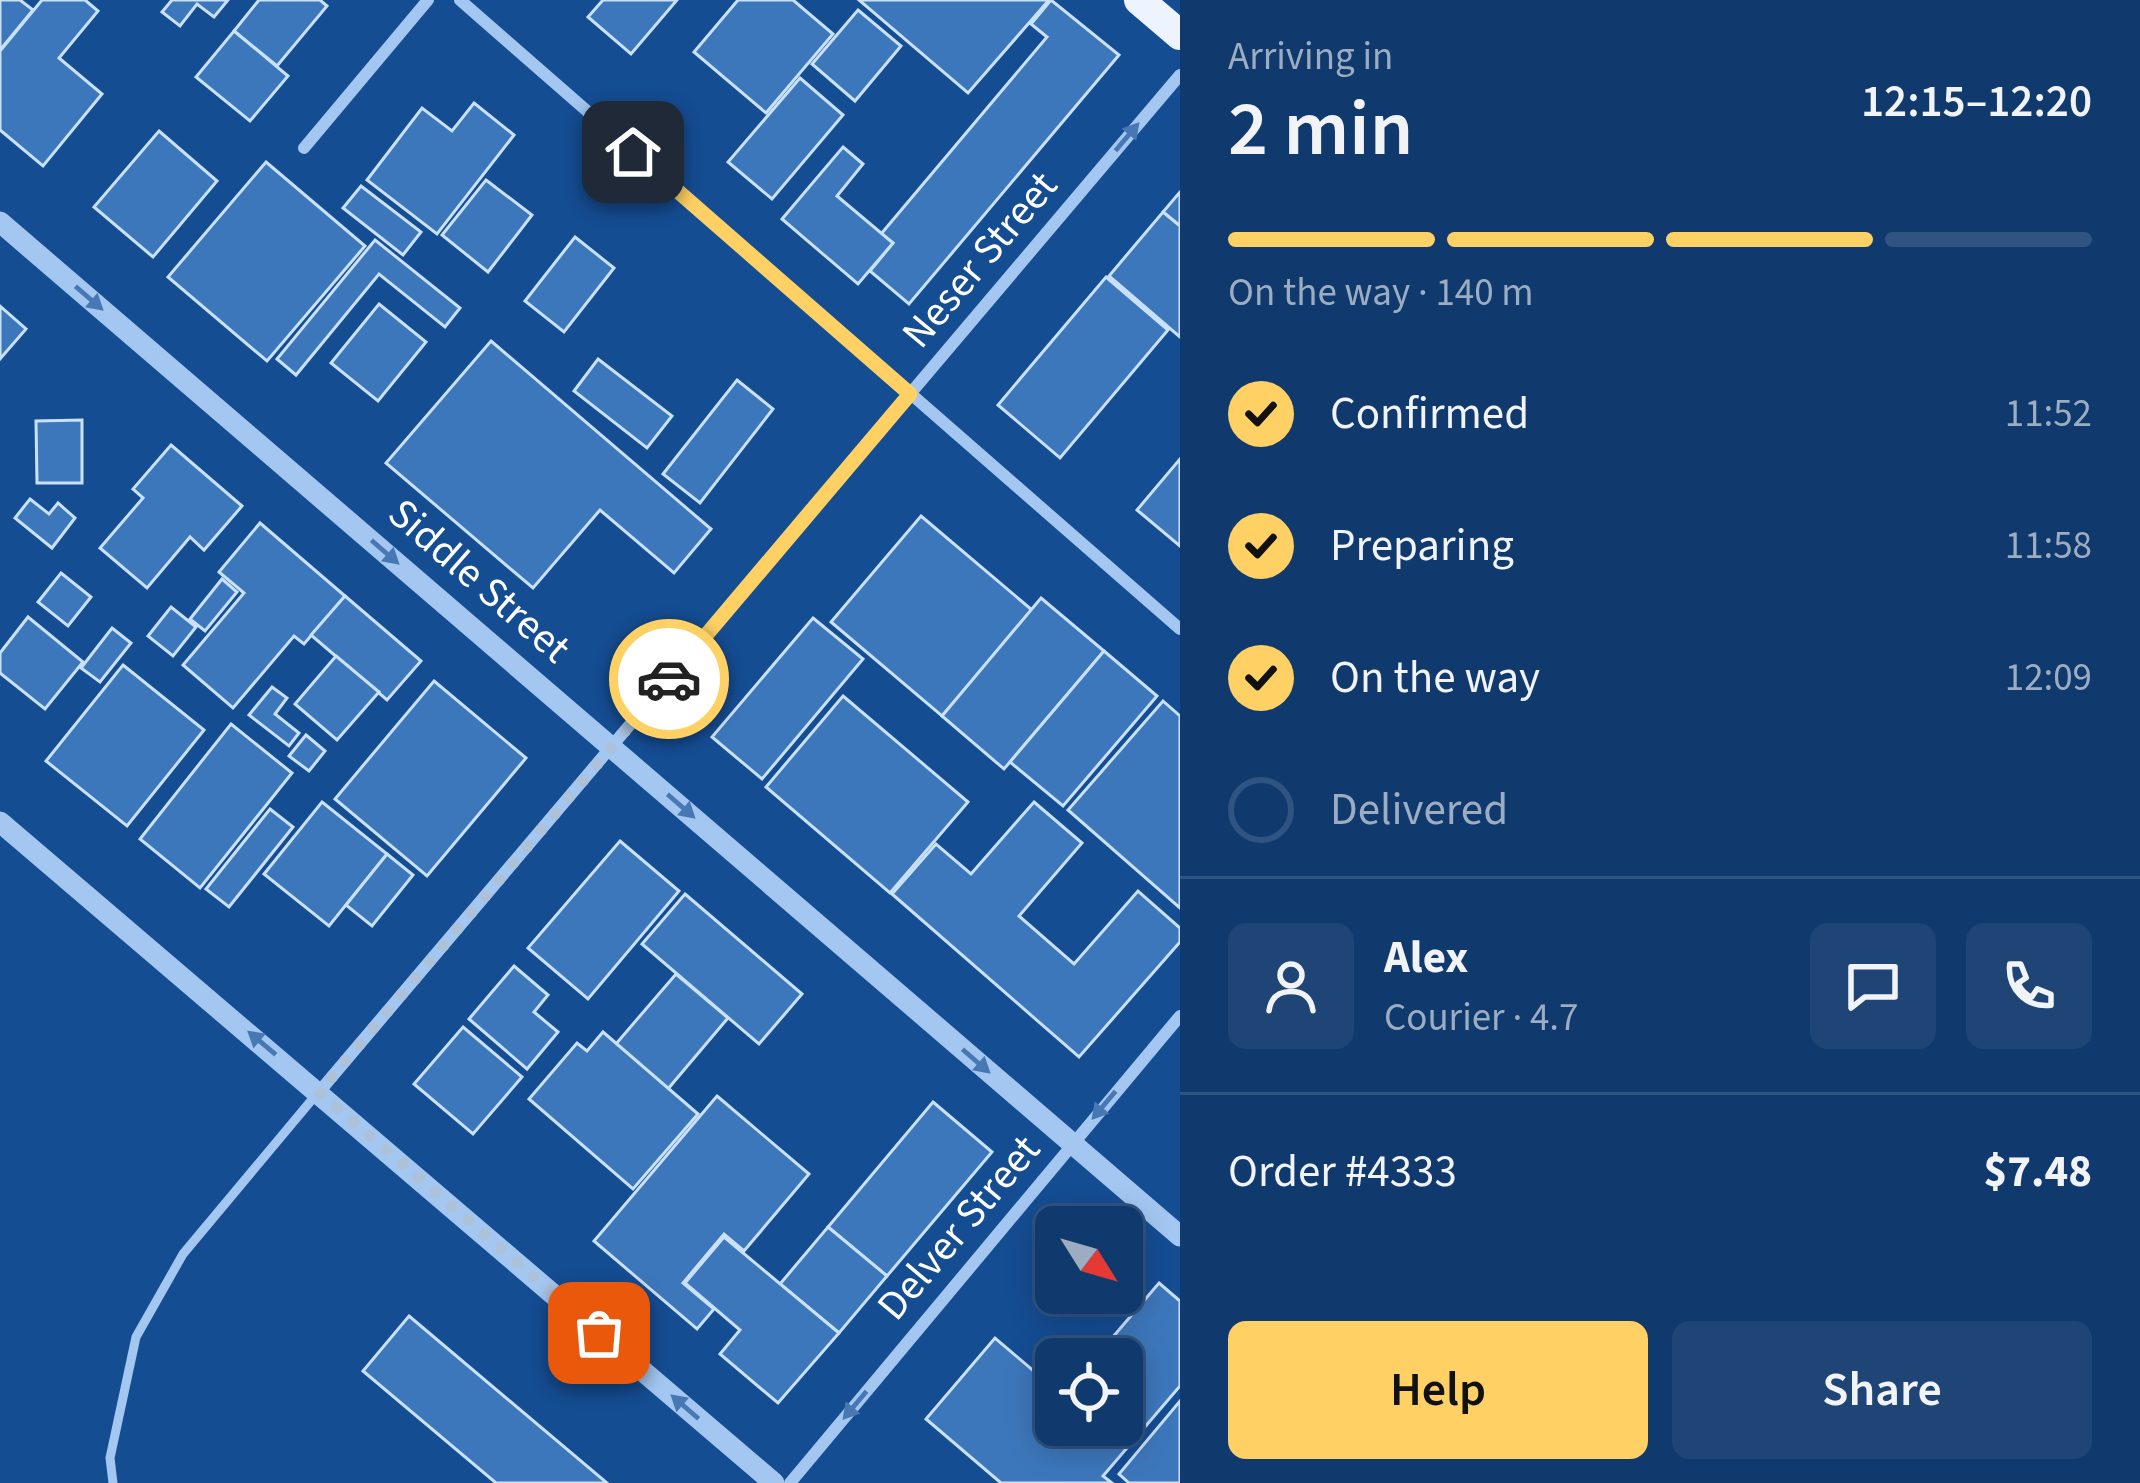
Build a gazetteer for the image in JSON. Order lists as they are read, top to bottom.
{
  "streets": {
    "street": ["Neser Street", "Siddle Street", "Delver Street"]
  },
  "crossings": [
    ["Neser Street", "Siddle Street"],
    ["Siddle Street", "Delver Street"]
  ],
  "one_way": ["Siddle Street", "Delver Street"],
  "north": "bottom right",
  "page": {
    "heading": ["2 min", "Arriving in", "12:15–12:20"],
    "panel": [
      "Alex",
      "Courier · 4.7",
      "Order #4333",
      "$7.48"
    ],
    "bar": "On the way · 140 m",
    "list": [
      ["Confirmed", "11:52"],
      ["Preparing", "11:58"],
      ["On the way", "12:09"],
      "Delivered"
    ],
    "buttons": ["Help", "Share"]
  }
}
